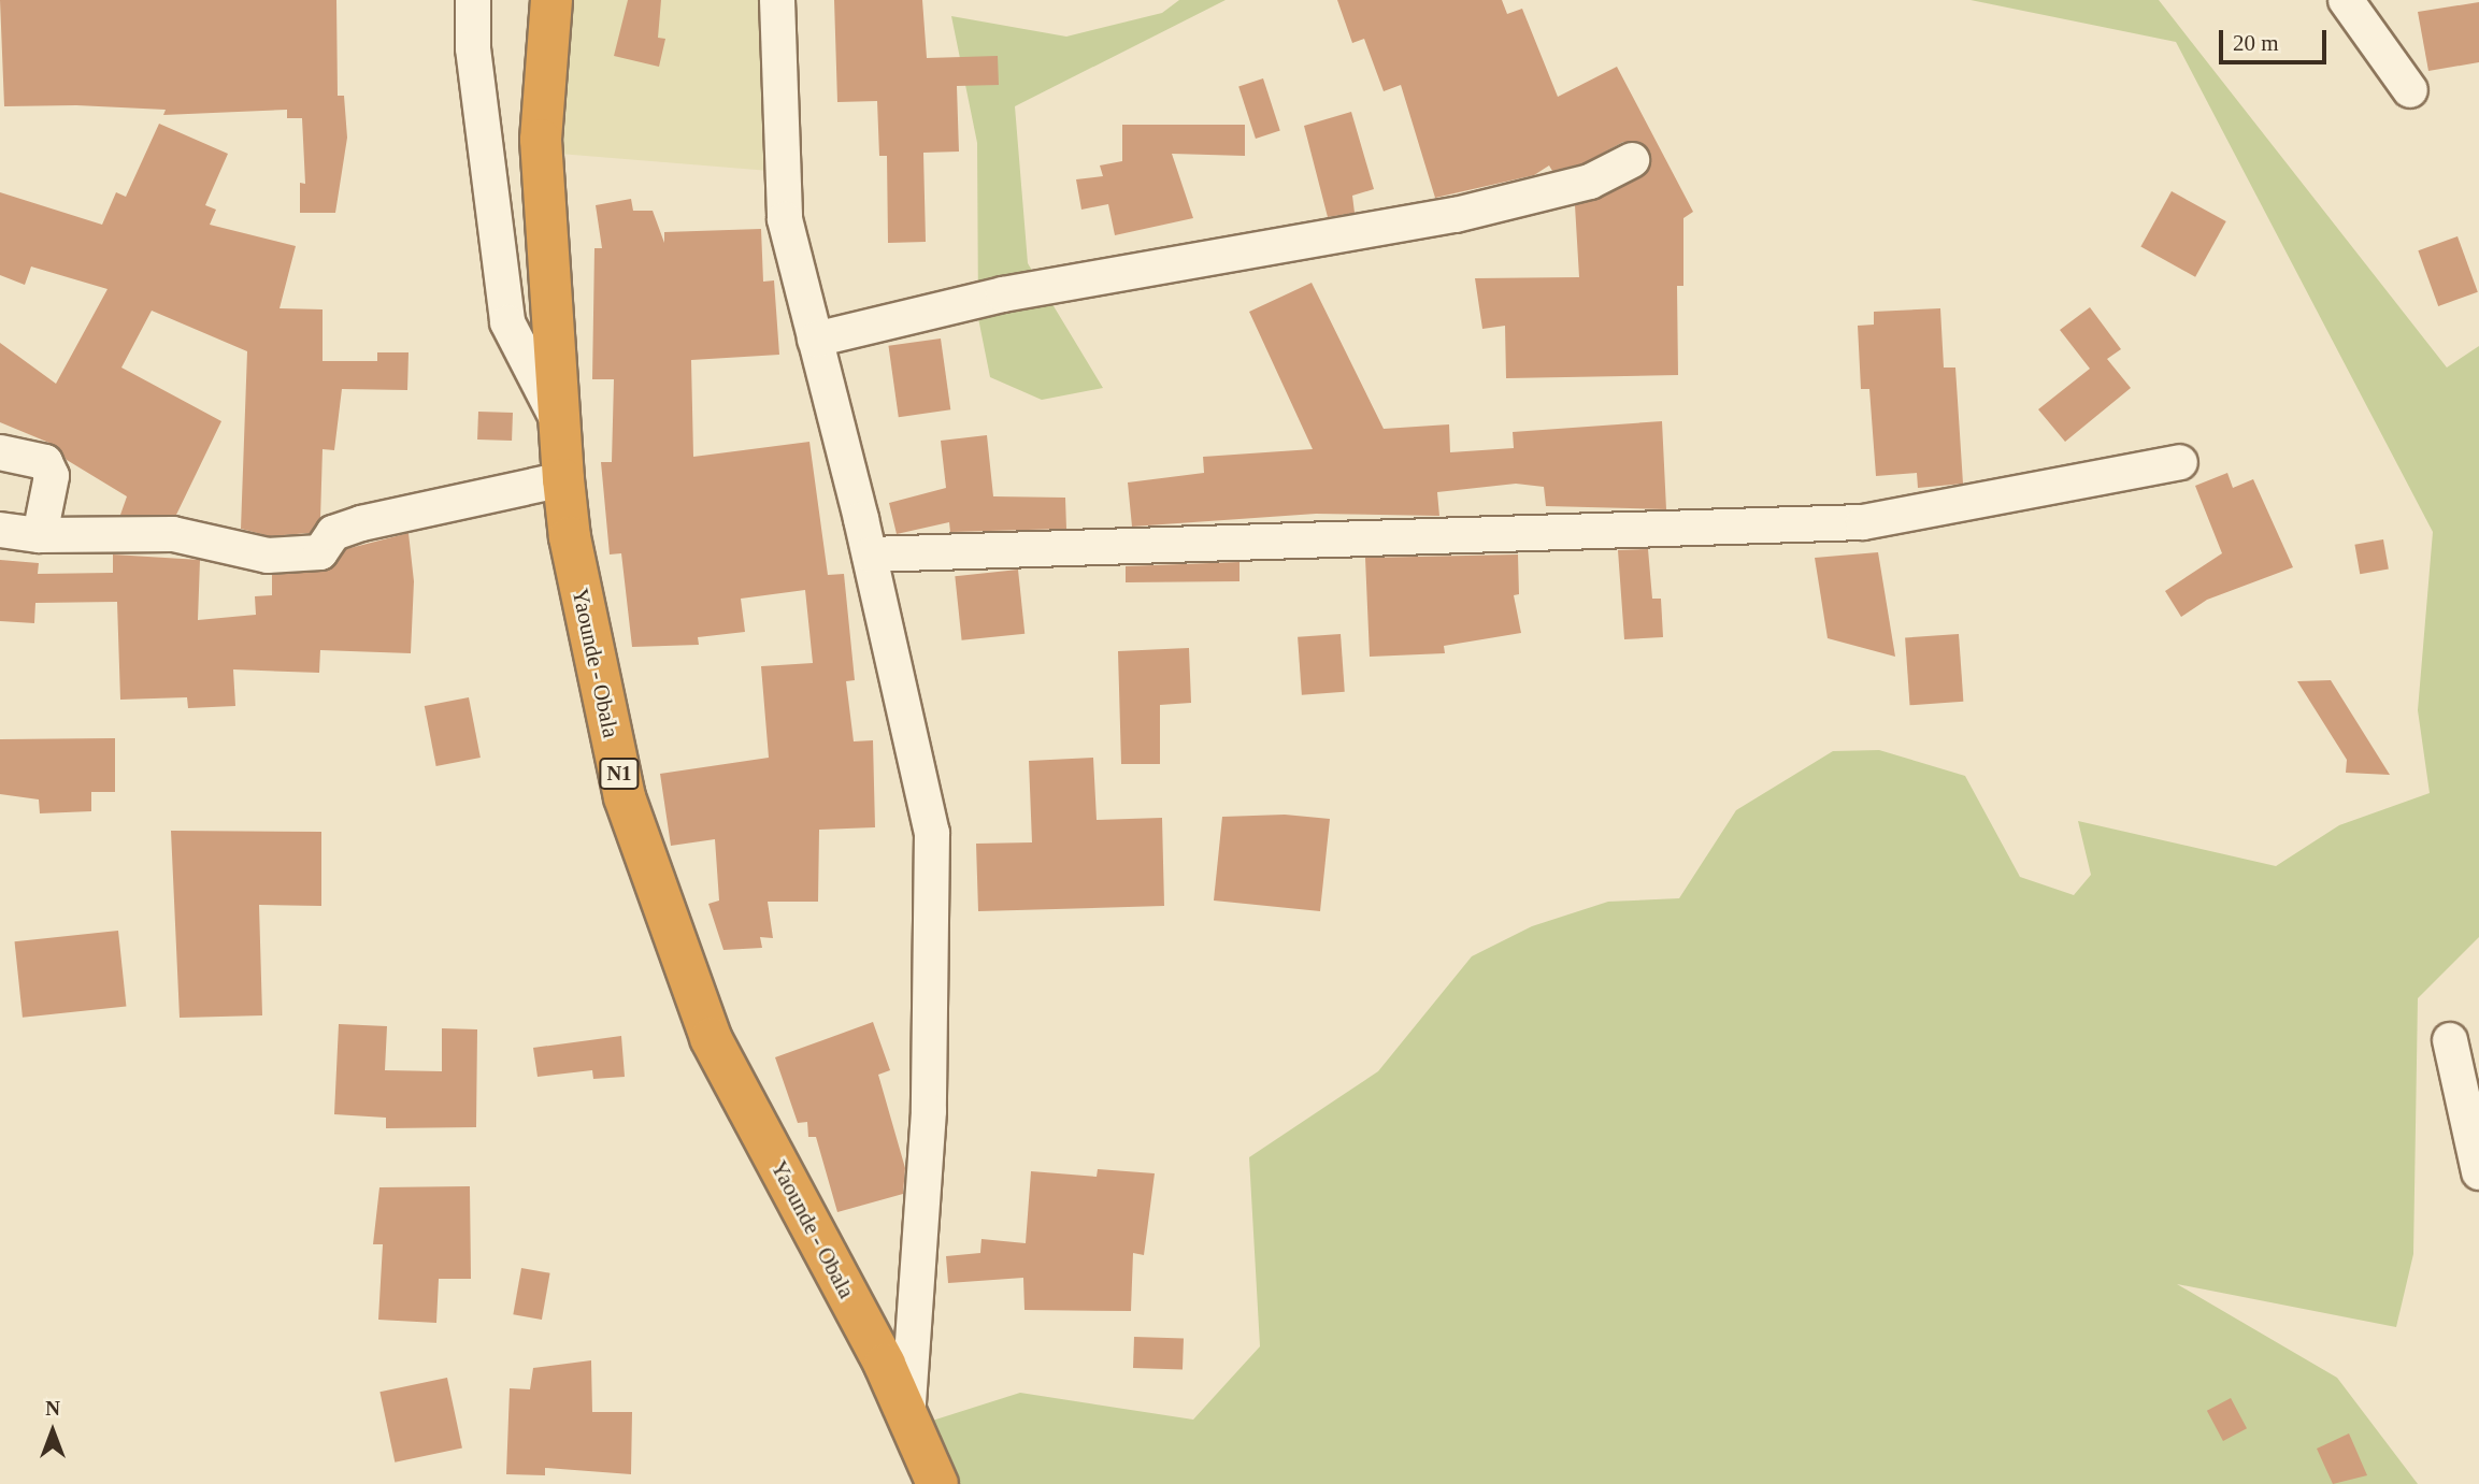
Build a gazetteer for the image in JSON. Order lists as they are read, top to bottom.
{
  "streets": {
    "highway": ["Yaounde - Obala", "N1"]
  },
  "scale_bar": "20 m",
  "north": "top"
}
